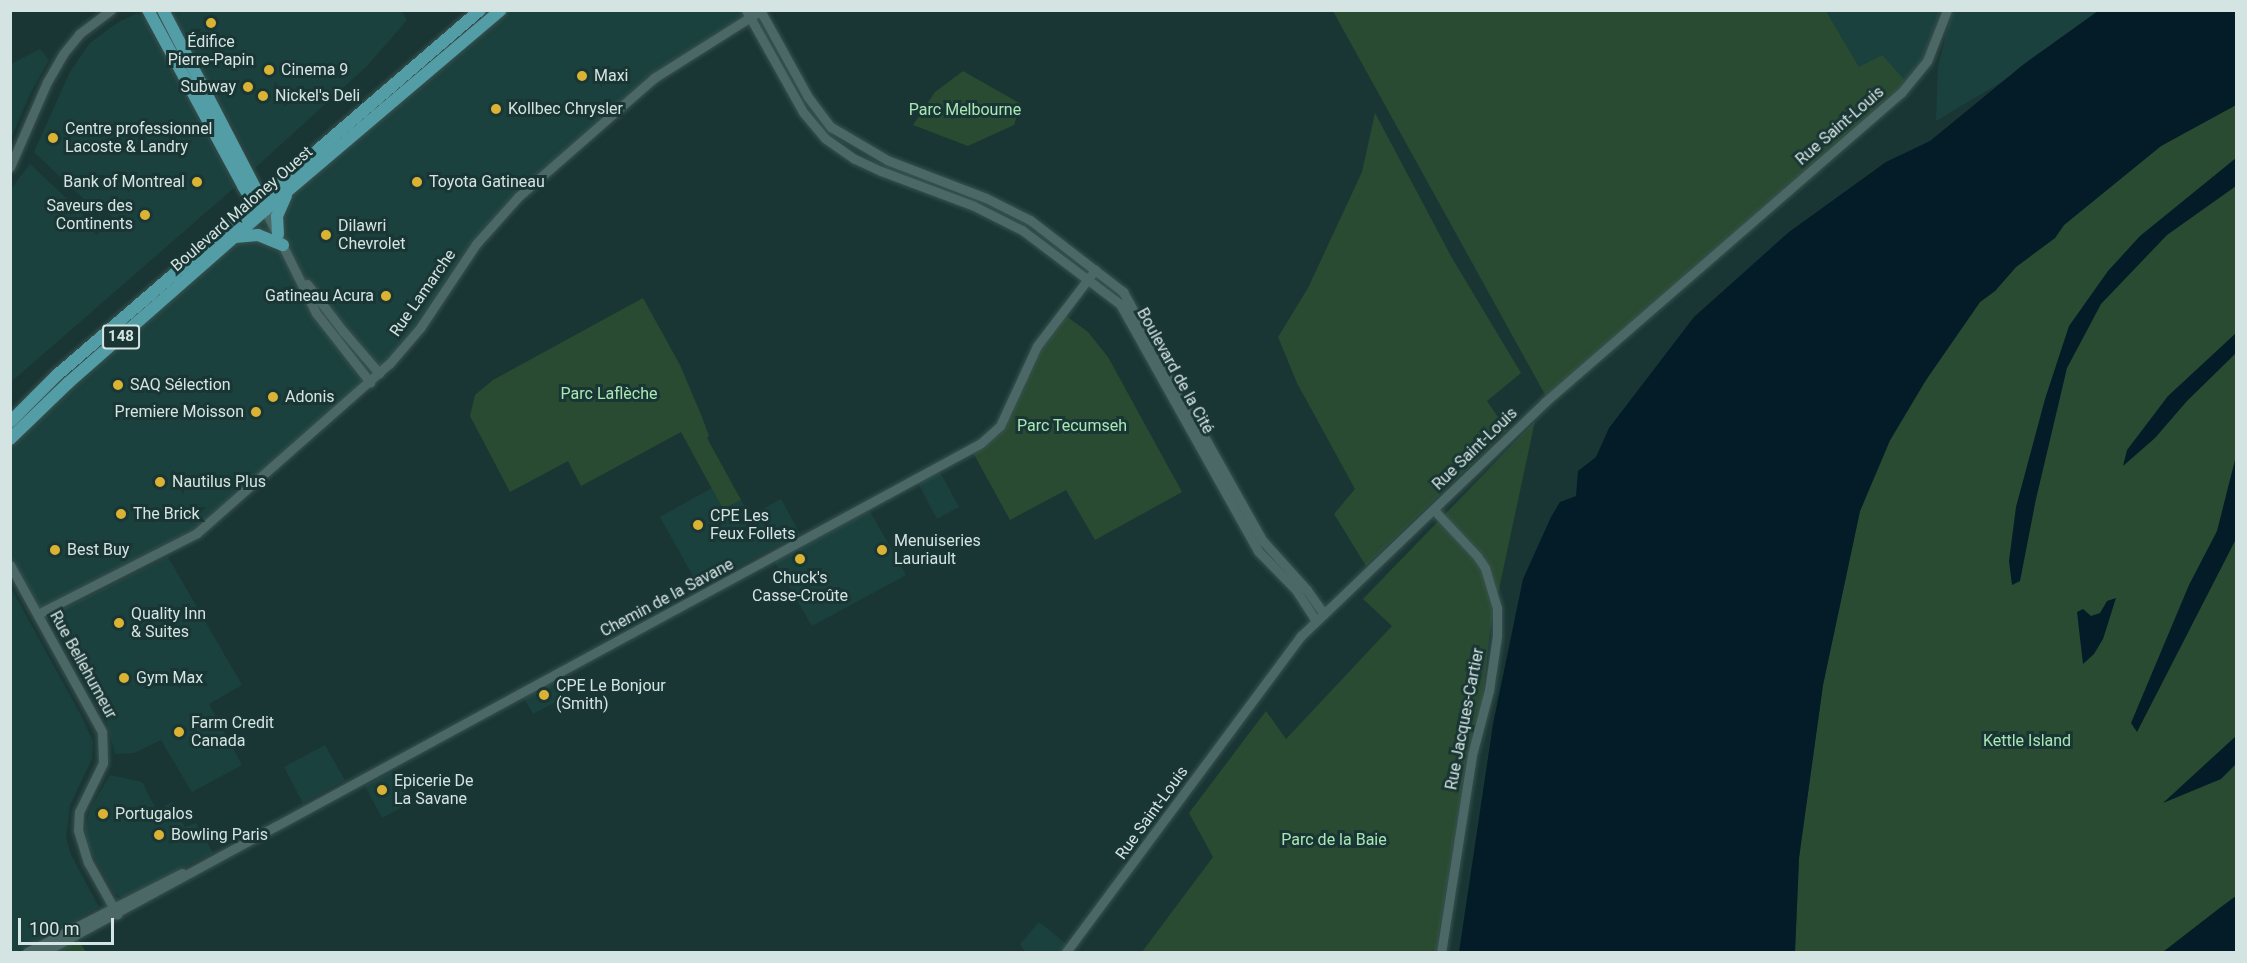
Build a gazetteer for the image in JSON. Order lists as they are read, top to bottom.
{
  "streets": {
    "main road": ["Boulevard Maloney Ouest", "148"],
    "street": [
      "Rue Saint-Louis",
      "Rue Lamarche",
      "Boulevard de la Cité",
      "Chemin de la Savane",
      "Rue Bellehumeur",
      "Rue Jacques-Cartier"
    ]
  },
  "crossings": [
    ["Rue Saint-Louis", "Boulevard de la Cité"],
    ["Rue Saint-Louis", "Rue Jacques-Cartier"],
    ["Rue Lamarche", "Boulevard de la Cité"],
    ["Rue Lamarche", "Rue Bellehumeur"],
    ["Boulevard de la Cité", "Chemin de la Savane"],
    ["Chemin de la Savane", "Rue Bellehumeur"]
  ],
  "parks": [
    "Parc Melbourne",
    "Parc Laflèche",
    "Parc Tecumseh",
    "Kettle Island",
    "Parc de la Baie"
  ],
  "places": [
    "Édifice Pierre-Papin",
    "Cinema 9",
    "Maxi",
    "Subway",
    "Nickel's Deli",
    "Kollbec Chrysler",
    "Centre professionnel Lacoste & Landry",
    "Bank of Montreal",
    "Toyota Gatineau",
    "Saveurs des Continents",
    "Dilawri Chevrolet",
    "Gatineau Acura",
    "SAQ Sélection",
    "Adonis",
    "Premiere Moisson",
    "Nautilus Plus",
    "The Brick",
    "CPE Les Feux Follets",
    "Best Buy",
    "Menuiseries Lauriault",
    "Chuck's Casse-Croûte",
    "Quality Inn & Suites",
    "Gym Max",
    "CPE Le Bonjour (Smith)",
    "Farm Credit Canada",
    "Epicerie De La Savane",
    "Portugalos",
    "Bowling Paris"
  ],
  "scale_bar": "100 m"
}
